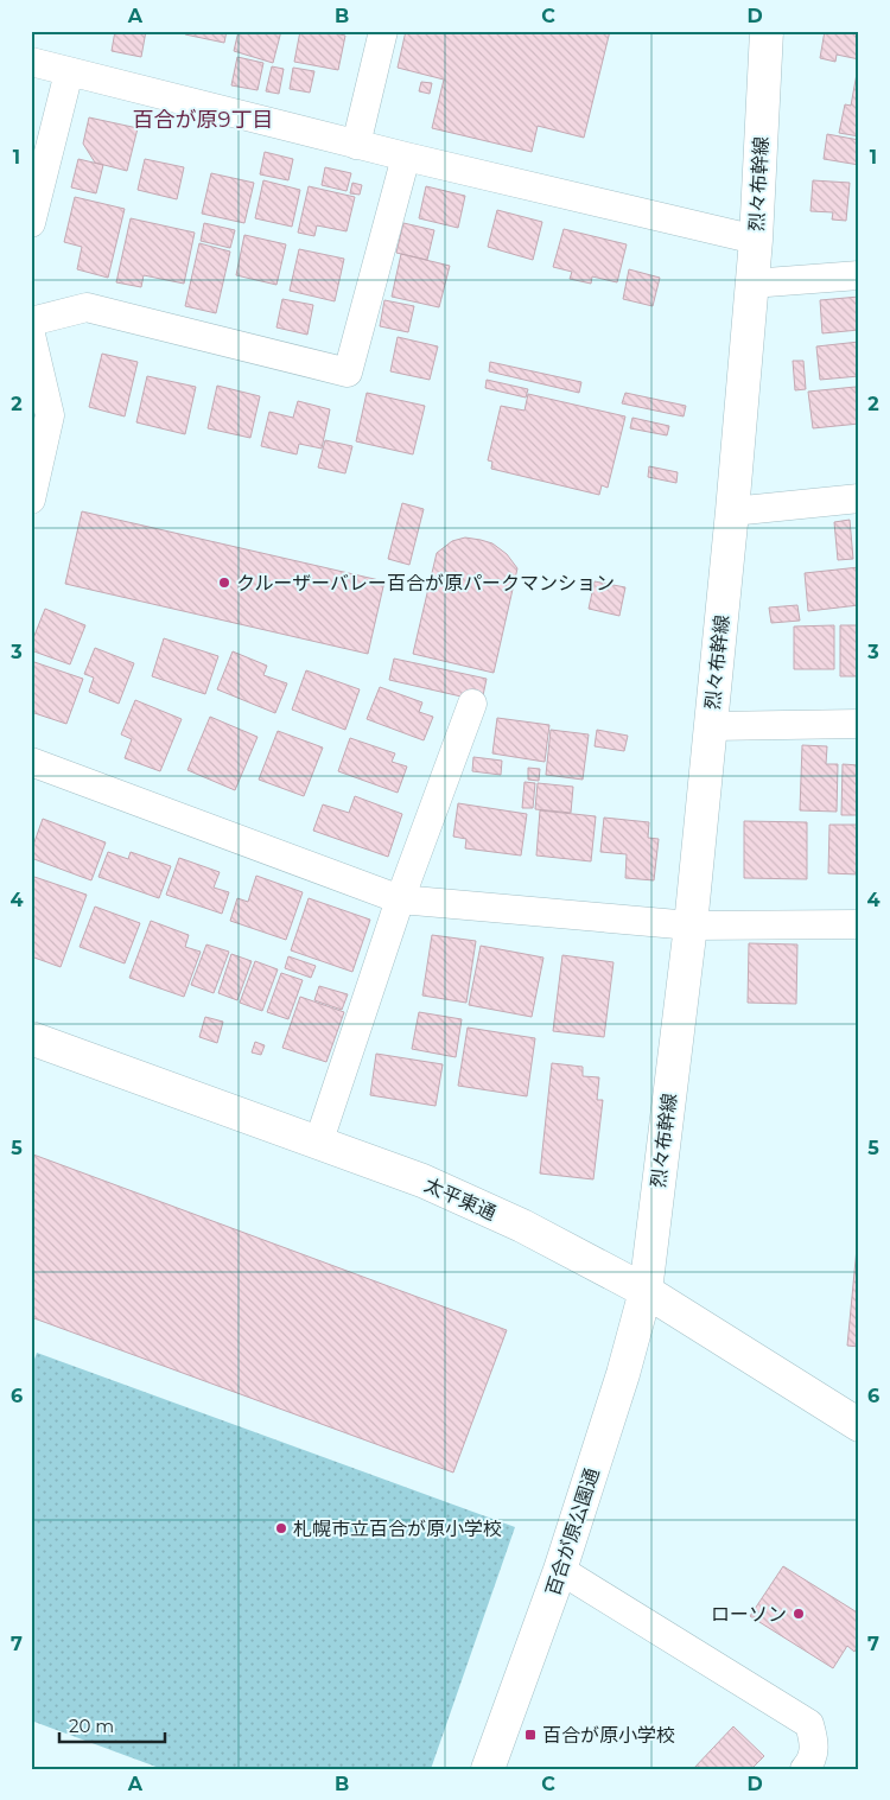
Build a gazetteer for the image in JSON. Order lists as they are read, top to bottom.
{
  "streets": {
    "street": ["烈々布幹線", "太平東通", "百合が原公園通"]
  },
  "crossings": [
    ["烈々布幹線", "太平東通"],
    ["烈々布幹線", "百合が原公園通"],
    ["太平東通", "百合が原公園通"]
  ],
  "districts": ["百合が原9丁目"],
  "places": {
    "other": ["クルーザーバレー百合が原パークマンション", "札幌市立百合が原小学校", "ローソン"],
    "transit": ["百合が原小学校"]
  },
  "scale_bar": "20 m",
  "grid": {
    "columns": [
      "A",
      "B",
      "C",
      "D"
    ],
    "rows": [
      "1",
      "2",
      "3",
      "4",
      "5",
      "6",
      "7"
    ]
  }
}
